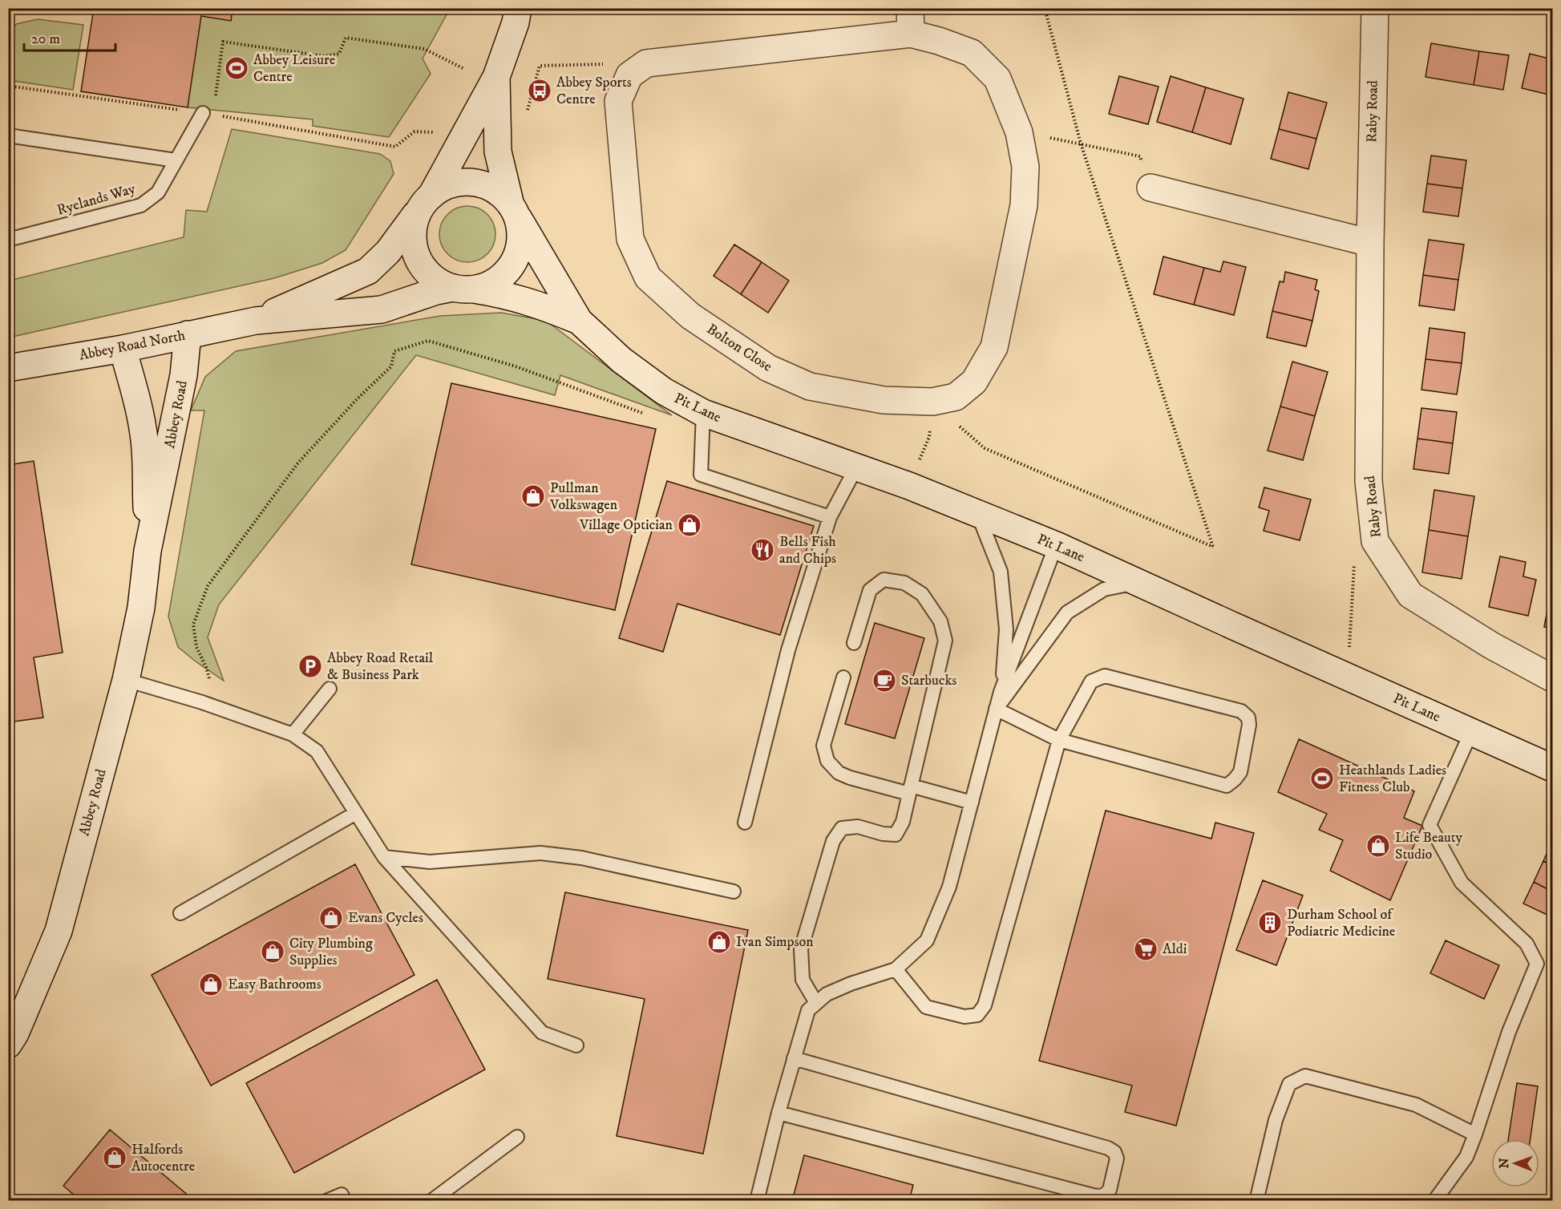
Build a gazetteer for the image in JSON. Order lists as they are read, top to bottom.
{
  "streets": {
    "street": [
      "Raby Road",
      "Abbey Road North",
      "Bolton Close",
      "Pit Lane",
      "Abbey Road"
    ],
    "lane": ["Ryelands Way"]
  },
  "crossings": [
    ["Abbey Road North", "Abbey Road"]
  ],
  "places": {
    "sports": ["Abbey Leisure Centre", "Heathlands Ladies Fitness Club"],
    "bus stop": ["Abbey Sports Centre"],
    "shop": [
      "Pullman Volkswagen",
      "Village Optician",
      "Life Beauty Studio",
      "Evans Cycles",
      "Ivan Simpson",
      "City Plumbing Supplies",
      "Easy Bathrooms",
      "Halfords Autocentre"
    ],
    "restaurant": ["Bells Fish and Chips"],
    "parking": ["Abbey Road Retail & Business Park"],
    "cafe": ["Starbucks"],
    "building": ["Durham School of Podiatric Medicine"],
    "supermarket": ["Aldi"]
  },
  "scale_bar": "20 m",
  "north": "left"
}
